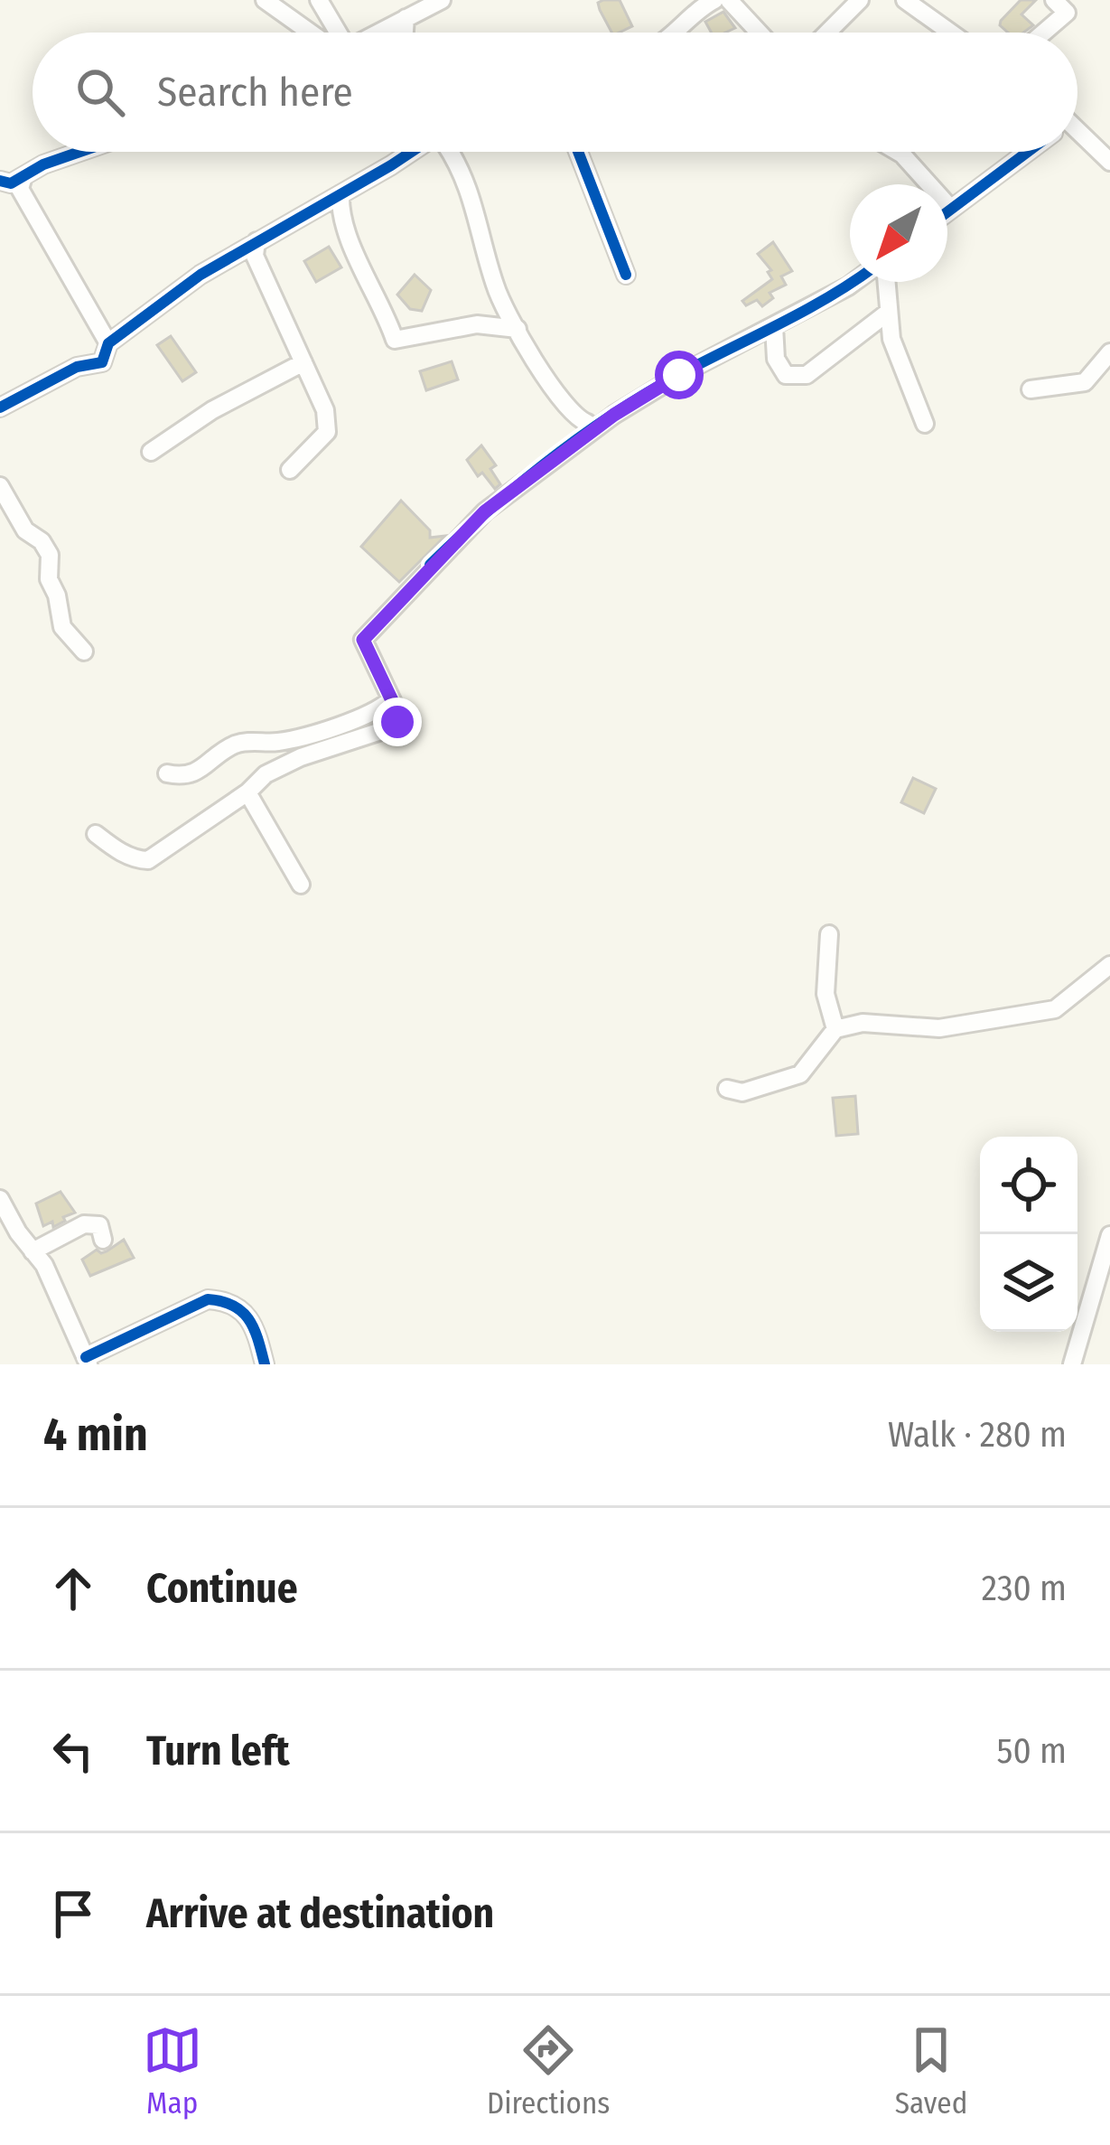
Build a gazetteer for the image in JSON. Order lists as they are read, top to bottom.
{
  "north": "bottom left",
  "page": {
    "search": "Search here",
    "heading": ["4 min", "Walk · 280 m"],
    "list": [
      ["Continue", "230 m"],
      ["Turn left", "50 m"],
      "Arrive at destination"
    ],
    "nav": ["Map", "Directions", "Saved"]
  }
}
